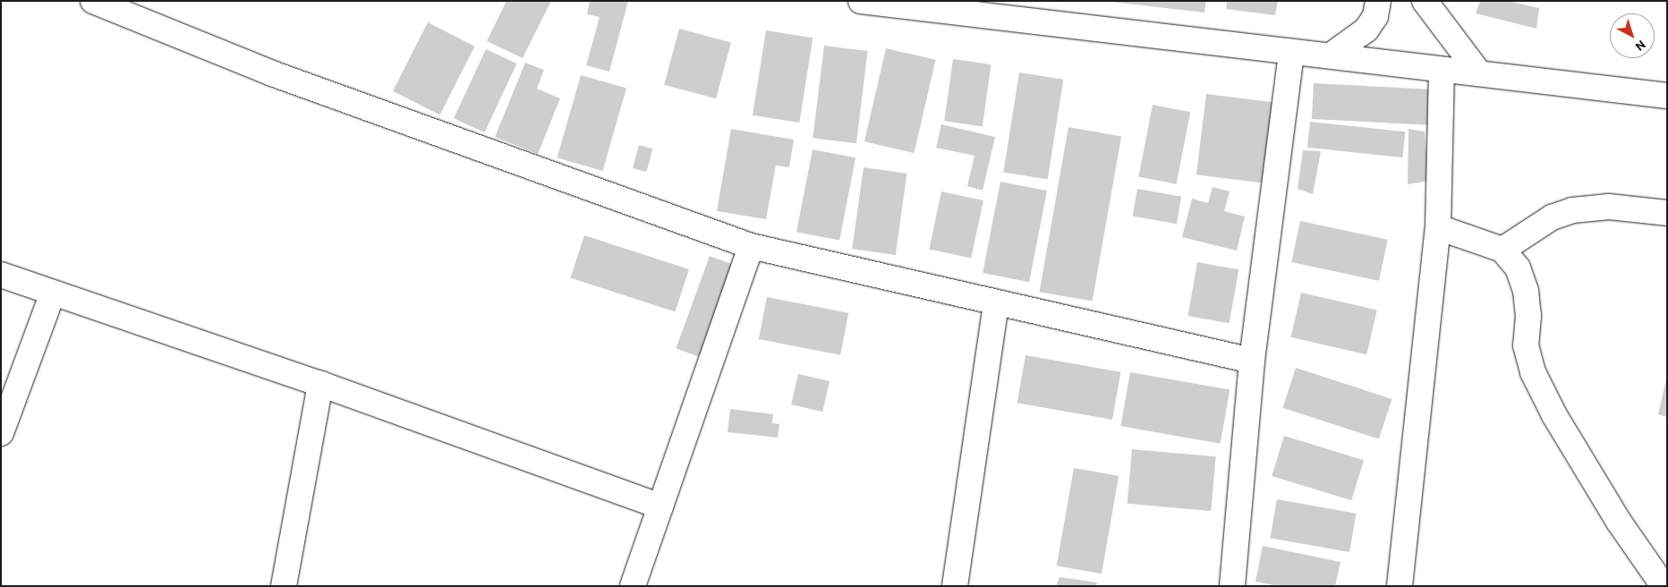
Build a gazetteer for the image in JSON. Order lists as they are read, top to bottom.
{
  "north": "bottom right"
}
